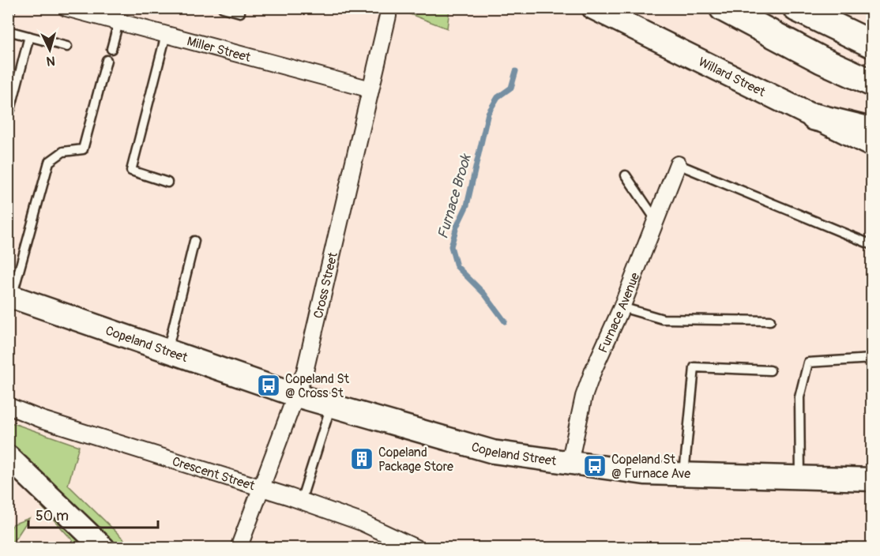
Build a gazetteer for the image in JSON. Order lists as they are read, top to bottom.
{
  "streets": {
    "main road": ["Willard Street", "Copeland Street"],
    "street": [
      "Miller Street",
      "Cross Street",
      "Furnace Avenue",
      "Crescent Street"
    ]
  },
  "crossings": [
    ["Miller Street", "Cross Street"],
    ["Cross Street", "Copeland Street"],
    ["Cross Street", "Crescent Street"],
    ["Furnace Avenue", "Copeland Street"]
  ],
  "water": ["Furnace Brook"],
  "places": {
    "bus stop": ["Copeland St @ Cross St", "Copeland St @ Furnace Ave"],
    "building": ["Copeland Package Store"]
  },
  "scale_bar": "50 m",
  "north": "bottom"
}
